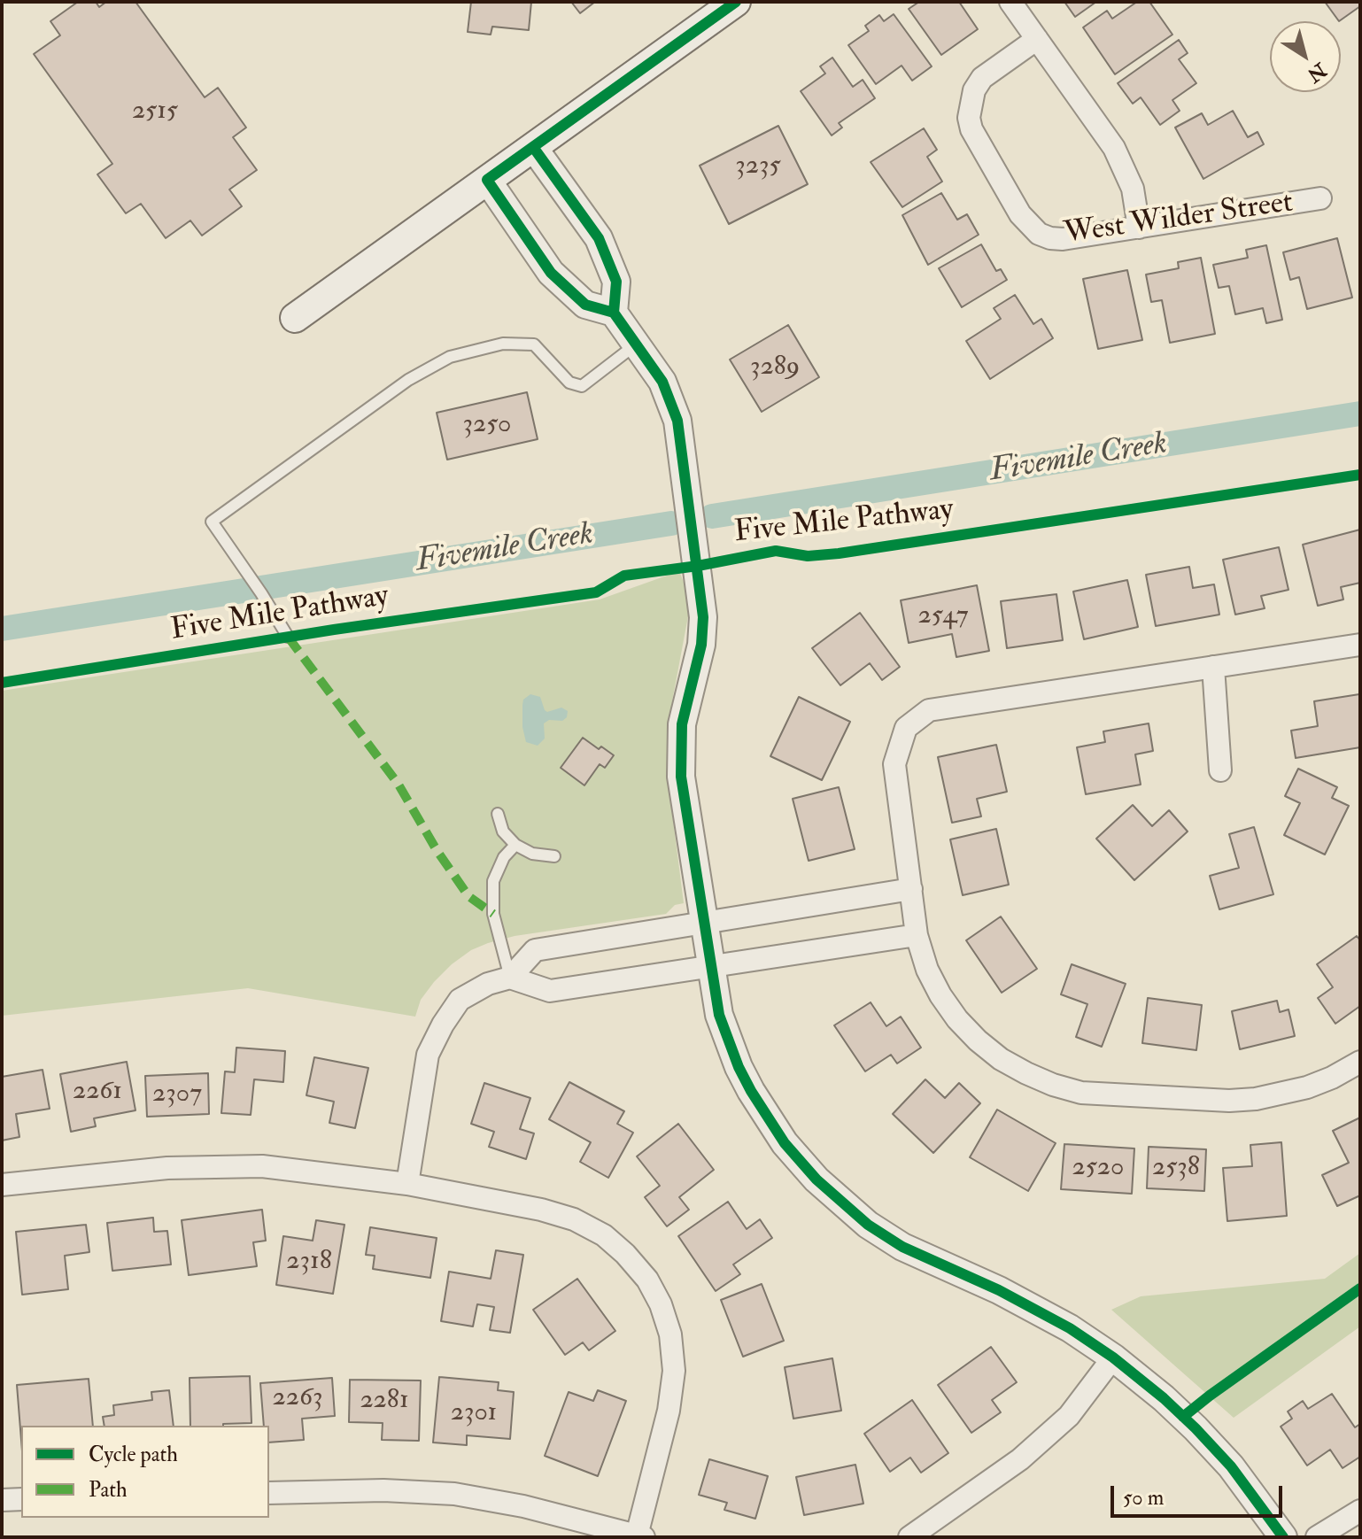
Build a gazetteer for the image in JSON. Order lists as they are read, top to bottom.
{
  "streets": {
    "street": ["West Wilder Street"],
    "cycle path": ["Five Mile Pathway"]
  },
  "water": ["Fivemile Creek"],
  "house_numbers": [
    "2515",
    "3235",
    "3289",
    "3250",
    "2547",
    "2261",
    "2307",
    "2520",
    "2538",
    "2318",
    "2263",
    "2281",
    "2301"
  ],
  "legend": ["Cycle path", "Path"],
  "scale_bar": "50 m",
  "north": "bottom right"
}
